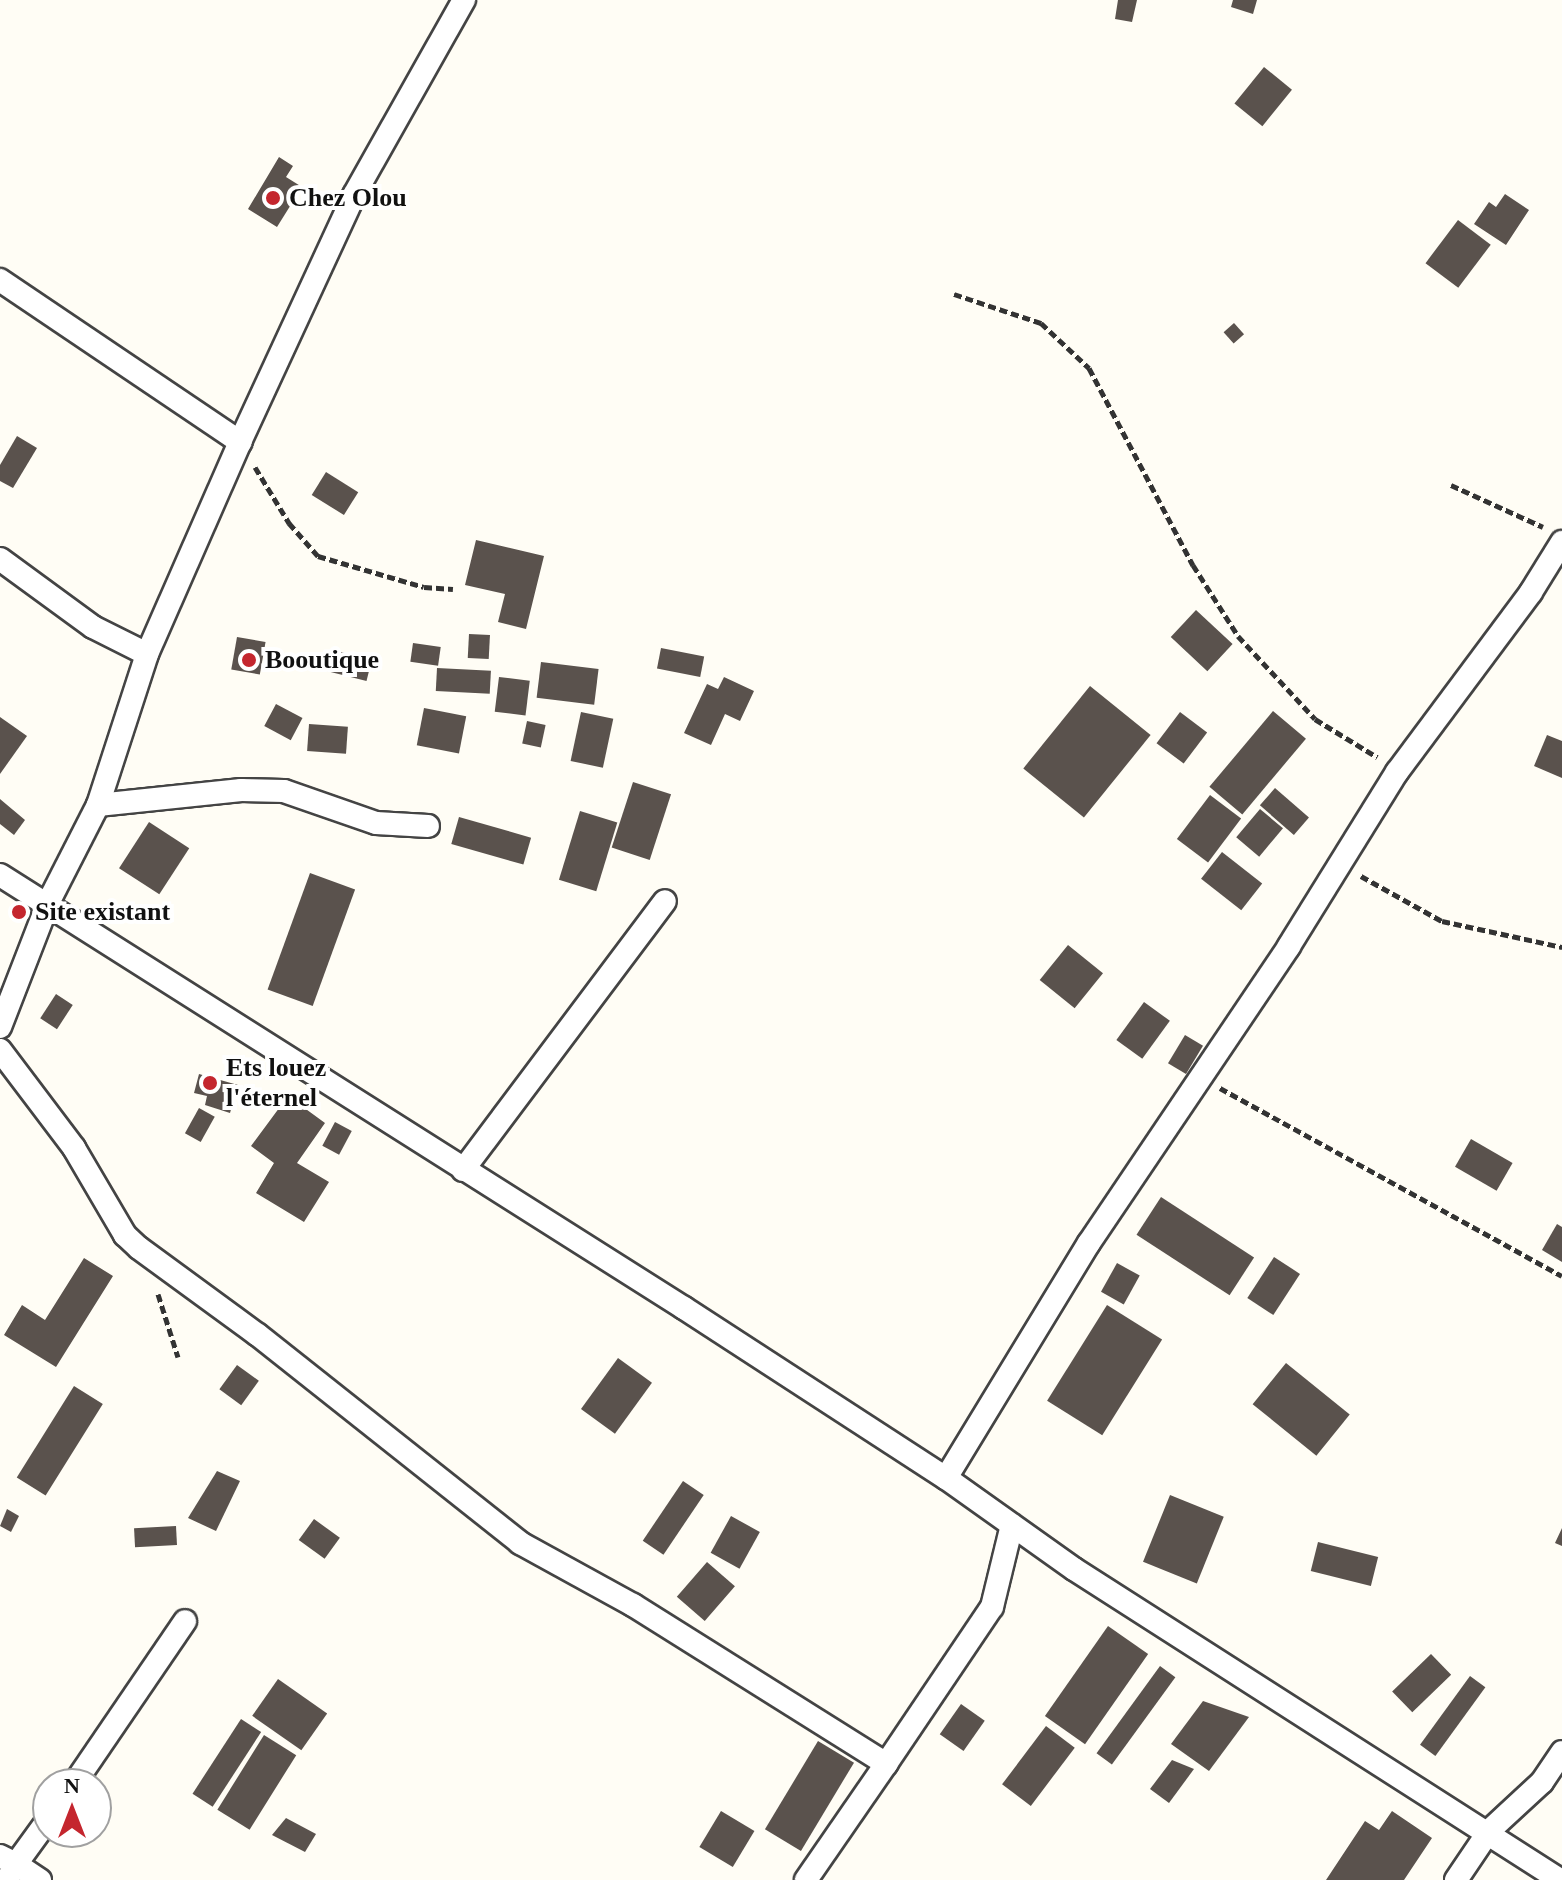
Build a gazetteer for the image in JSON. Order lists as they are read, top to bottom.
{
  "places": [
    "Chez Olou",
    "Booutique",
    "Site existant",
    "Ets louez l'éternel"
  ],
  "north": "top"
}
